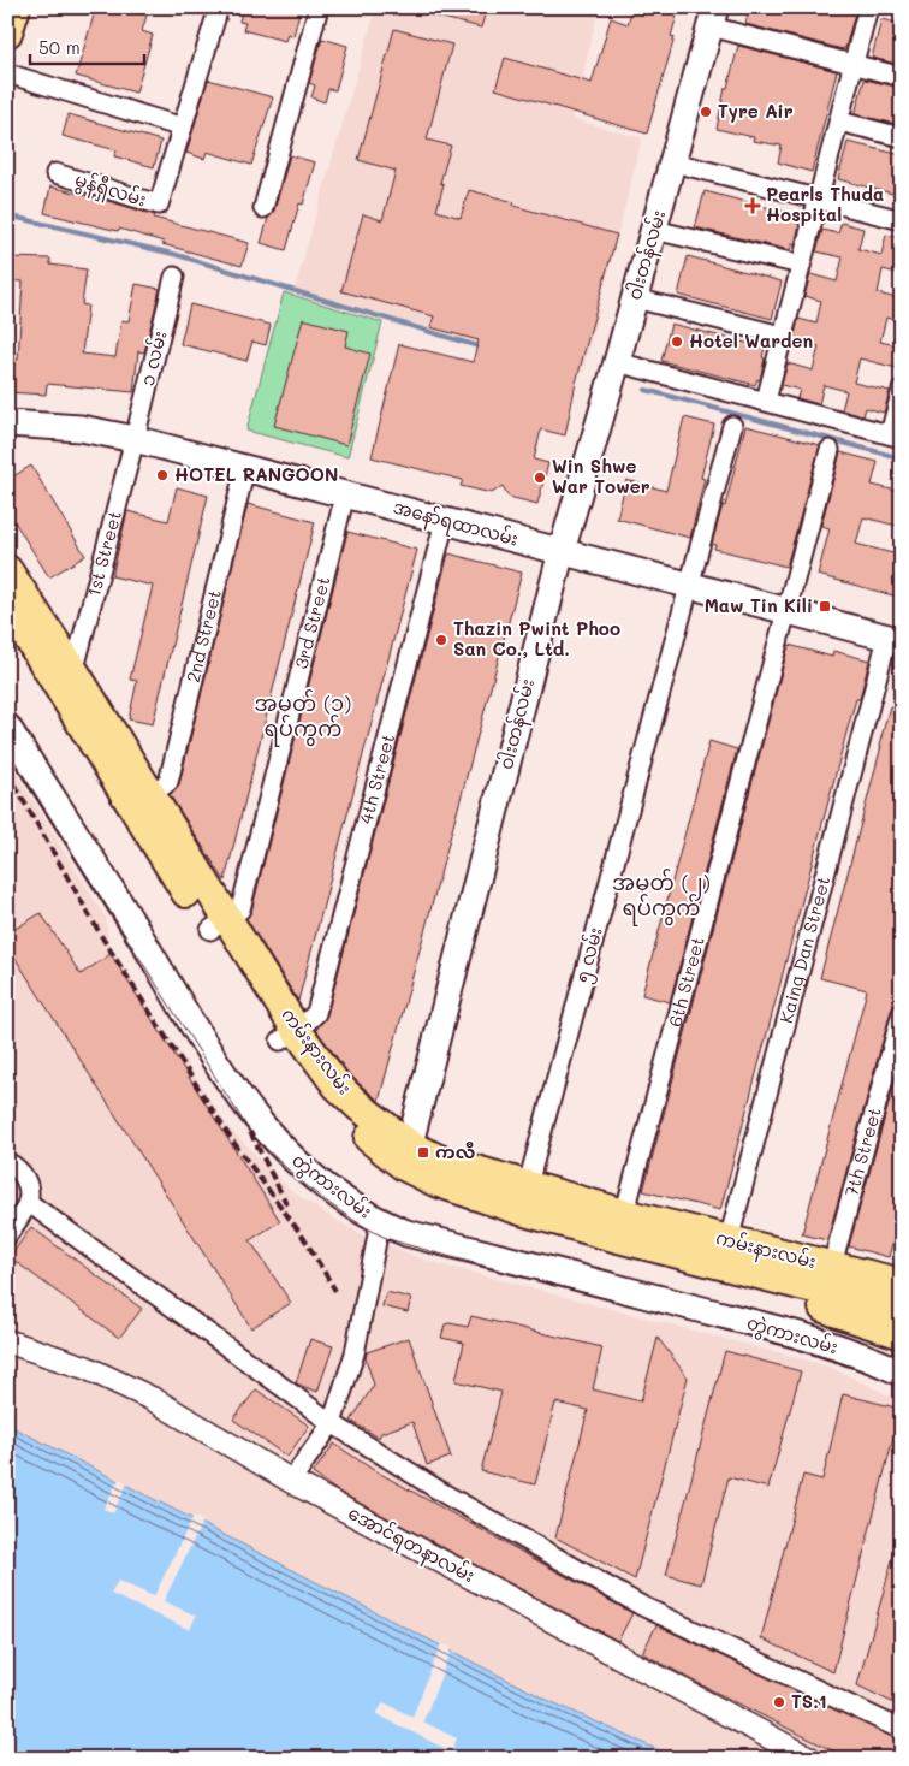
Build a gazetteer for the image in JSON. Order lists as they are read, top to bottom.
{
  "streets": {
    "main road": [
      "ဝါးတန်လမ်း",
      "အနော်ရထာလမ်း",
      "ကမ်းနားလမ်း",
      "တွဲကားလမ်း"
    ],
    "street": [
      "မွန်ရှီလမ်း",
      "၁ လမ်း",
      "1st Street",
      "3rd Street",
      "2nd Street",
      "4th Street",
      "Kaing Dan Street",
      "၅ လမ်း",
      "6th Street",
      "7th Street",
      "အောင်ရတနာလမ်း"
    ]
  },
  "crossings": [
    ["ဝါးတန်လမ်း", "အနော်ရထာလမ်း"],
    ["ဝါးတန်လမ်း", "ကမ်းနားလမ်း"],
    ["၁ လမ်း", "အနော်ရထာလမ်း"],
    ["၁ လမ်း", "1st Street"],
    ["အနော်ရထာလမ်း", "1st Street"],
    ["အနော်ရထာလမ်း", "3rd Street"],
    ["အနော်ရထာလမ်း", "2nd Street"],
    ["အနော်ရထာလမ်း", "4th Street"],
    ["အနော်ရထာလမ်း", "Kaing Dan Street"],
    ["အနော်ရထာလမ်း", "၅ လမ်း"],
    ["အနော်ရထာလမ်း", "6th Street"],
    ["1st Street", "ကမ်းနားလမ်း"],
    ["3rd Street", "ကမ်းနားလမ်း"],
    ["2nd Street", "ကမ်းနားလမ်း"],
    ["4th Street", "ကမ်းနားလမ်း"],
    ["Kaing Dan Street", "ကမ်းနားလမ်း"],
    ["၅ လမ်း", "ကမ်းနားလမ်း"],
    ["6th Street", "ကမ်းနားလမ်း"],
    ["ကမ်းနားလမ်း", "7th Street"]
  ],
  "districts": ["အမှတ် (၁) ရပ်ကွက်", "အမှတ် (၂) ရပ်ကွက်"],
  "places": {
    "other": [
      "Tyre Air",
      "Hotel Warden",
      "HOTEL RANGOON",
      "Win Shwe War Tower",
      "Thazin Pwint Phoo San Co., Ltd.",
      "TS.1"
    ],
    "health": ["Pearls Thuda Hospital"],
    "transit": ["Maw Tin Kili", "ကလီ"]
  },
  "scale_bar": "50 m"
}
